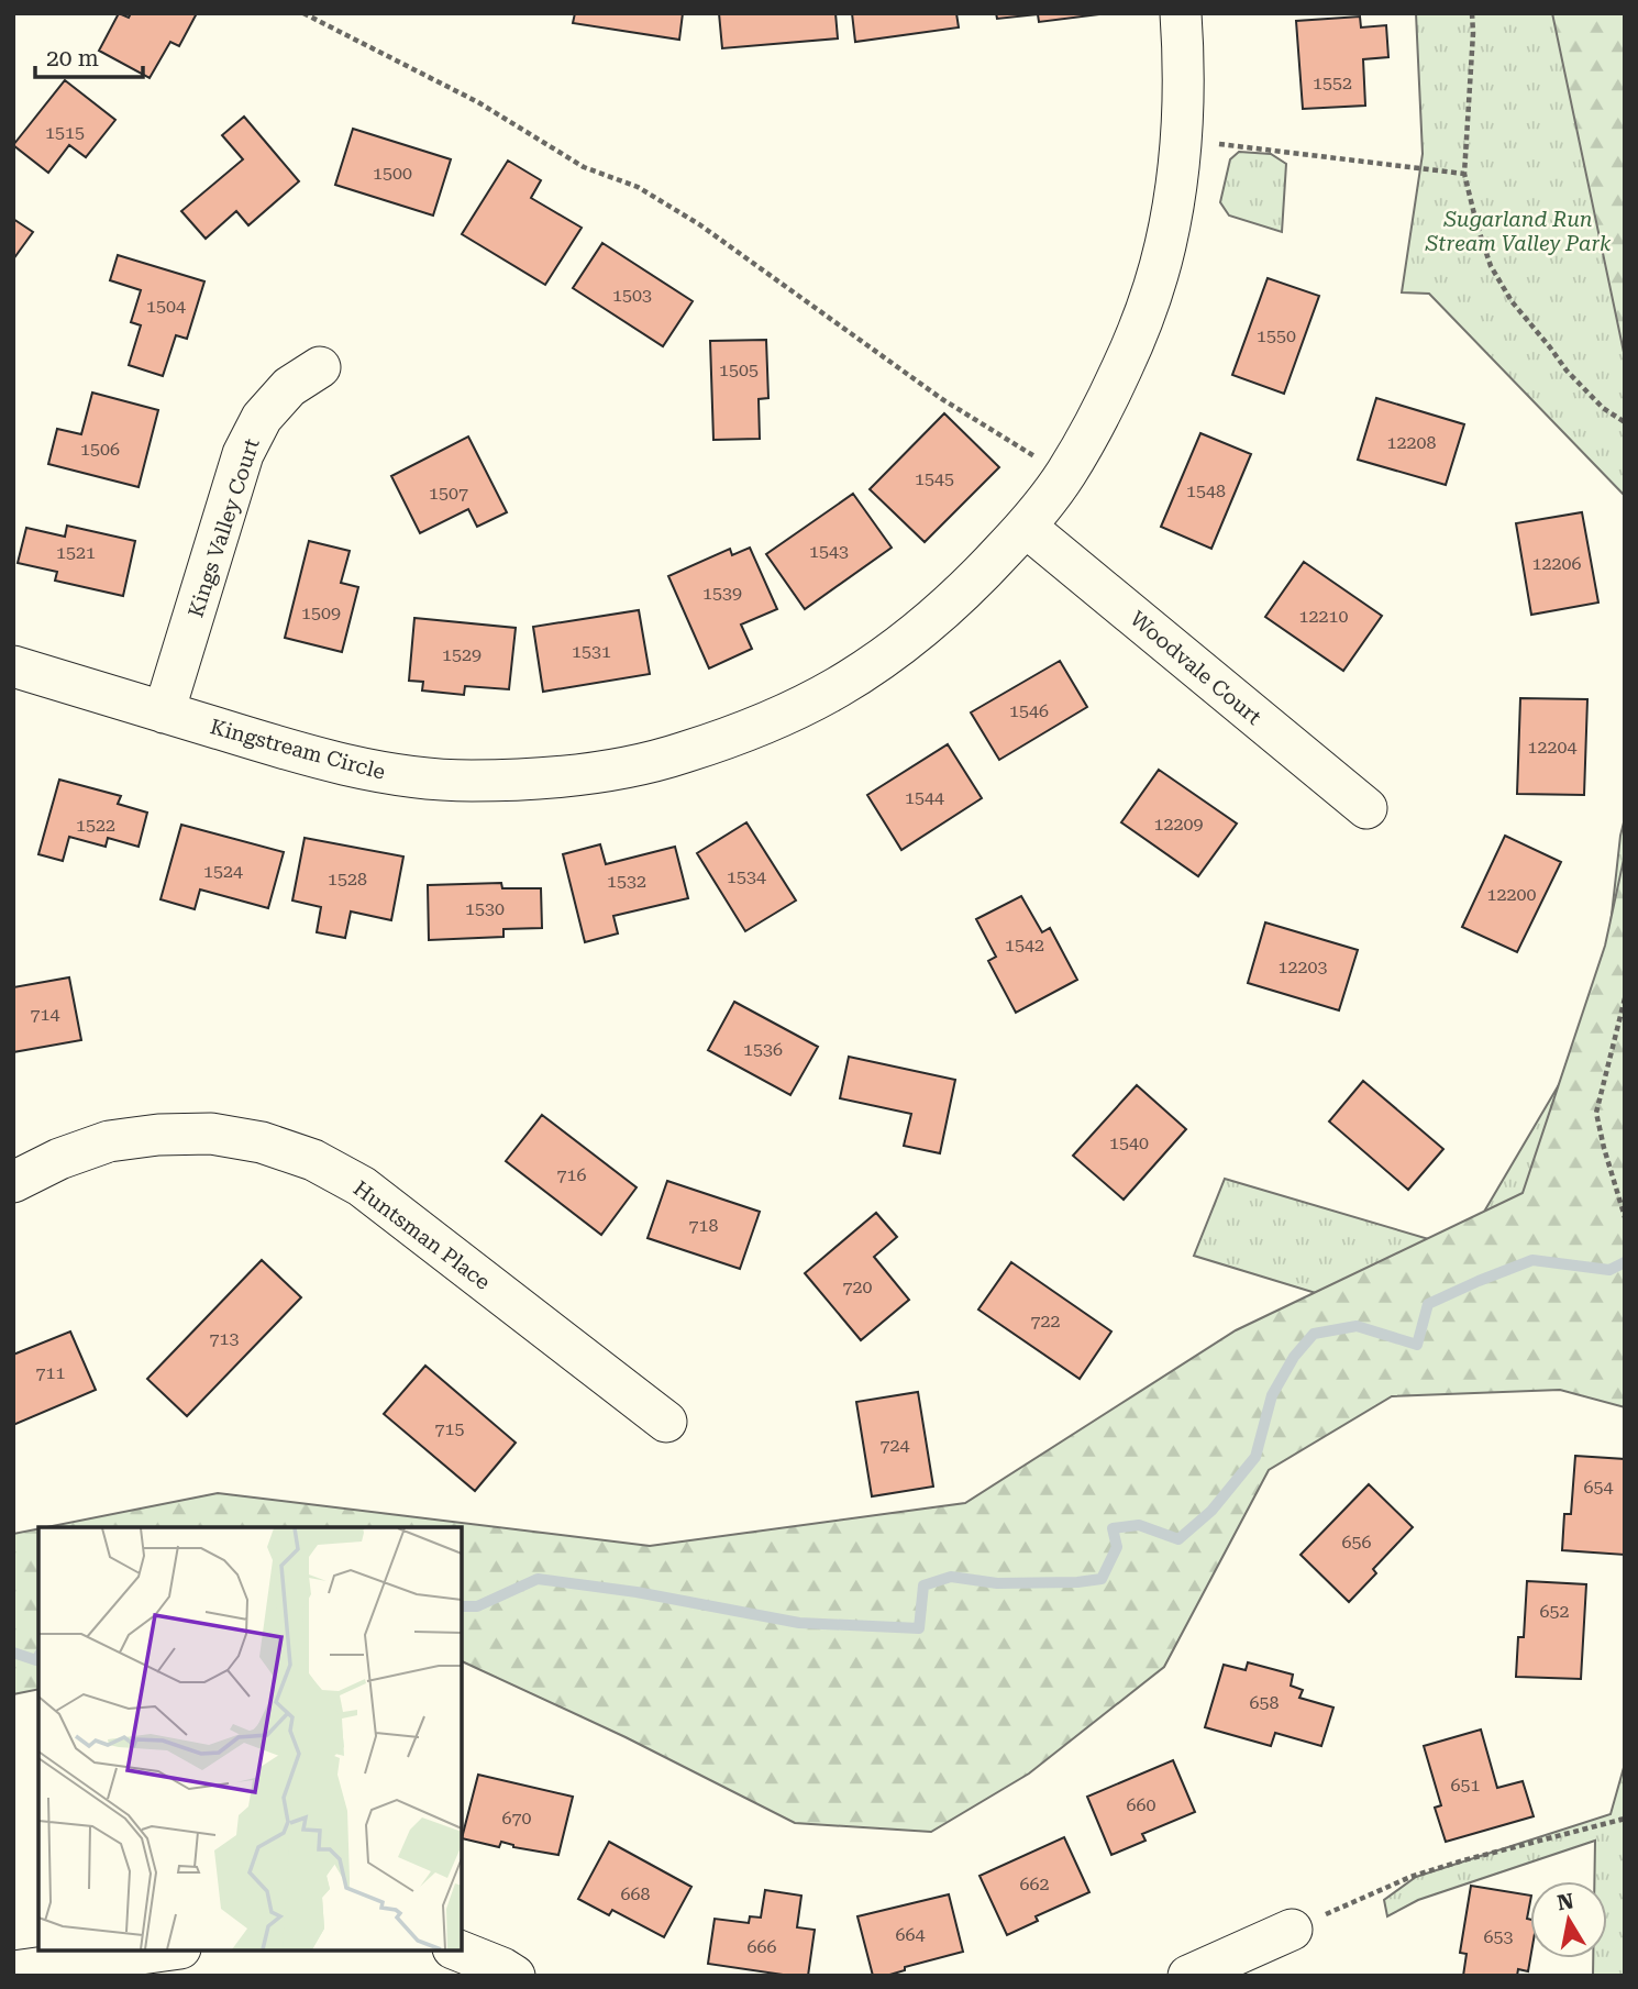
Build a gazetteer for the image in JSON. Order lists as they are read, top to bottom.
{
  "streets": {
    "street": [
      "Kings Valley Court",
      "Woodvale Court",
      "Kingstream Circle",
      "Huntsman Place"
    ]
  },
  "crossings": [
    ["Kings Valley Court", "Kingstream Circle"],
    ["Woodvale Court", "Kingstream Circle"]
  ],
  "parks": ["Sugarland Run Stream Valley Park"],
  "house_numbers": [
    "1552",
    "1515",
    "1500",
    "1503",
    "1504",
    "1550",
    "1505",
    "12208",
    "1506",
    "1545",
    "1548",
    "1507",
    "1543",
    "1521",
    "12206",
    "1539",
    "1509",
    "12210",
    "1531",
    "1529",
    "1546",
    "12204",
    "1544",
    "12209",
    "1522",
    "1524",
    "1534",
    "1528",
    "1532",
    "12200",
    "1530",
    "1542",
    "12203",
    "714",
    "1536",
    "1540",
    "716",
    "718",
    "720",
    "722",
    "713",
    "711",
    "715",
    "724",
    "654",
    "656",
    "652",
    "658",
    "651",
    "660",
    "670",
    "662",
    "668",
    "664",
    "653",
    "666"
  ],
  "scale_bar": "20 m",
  "north": "top"
}
